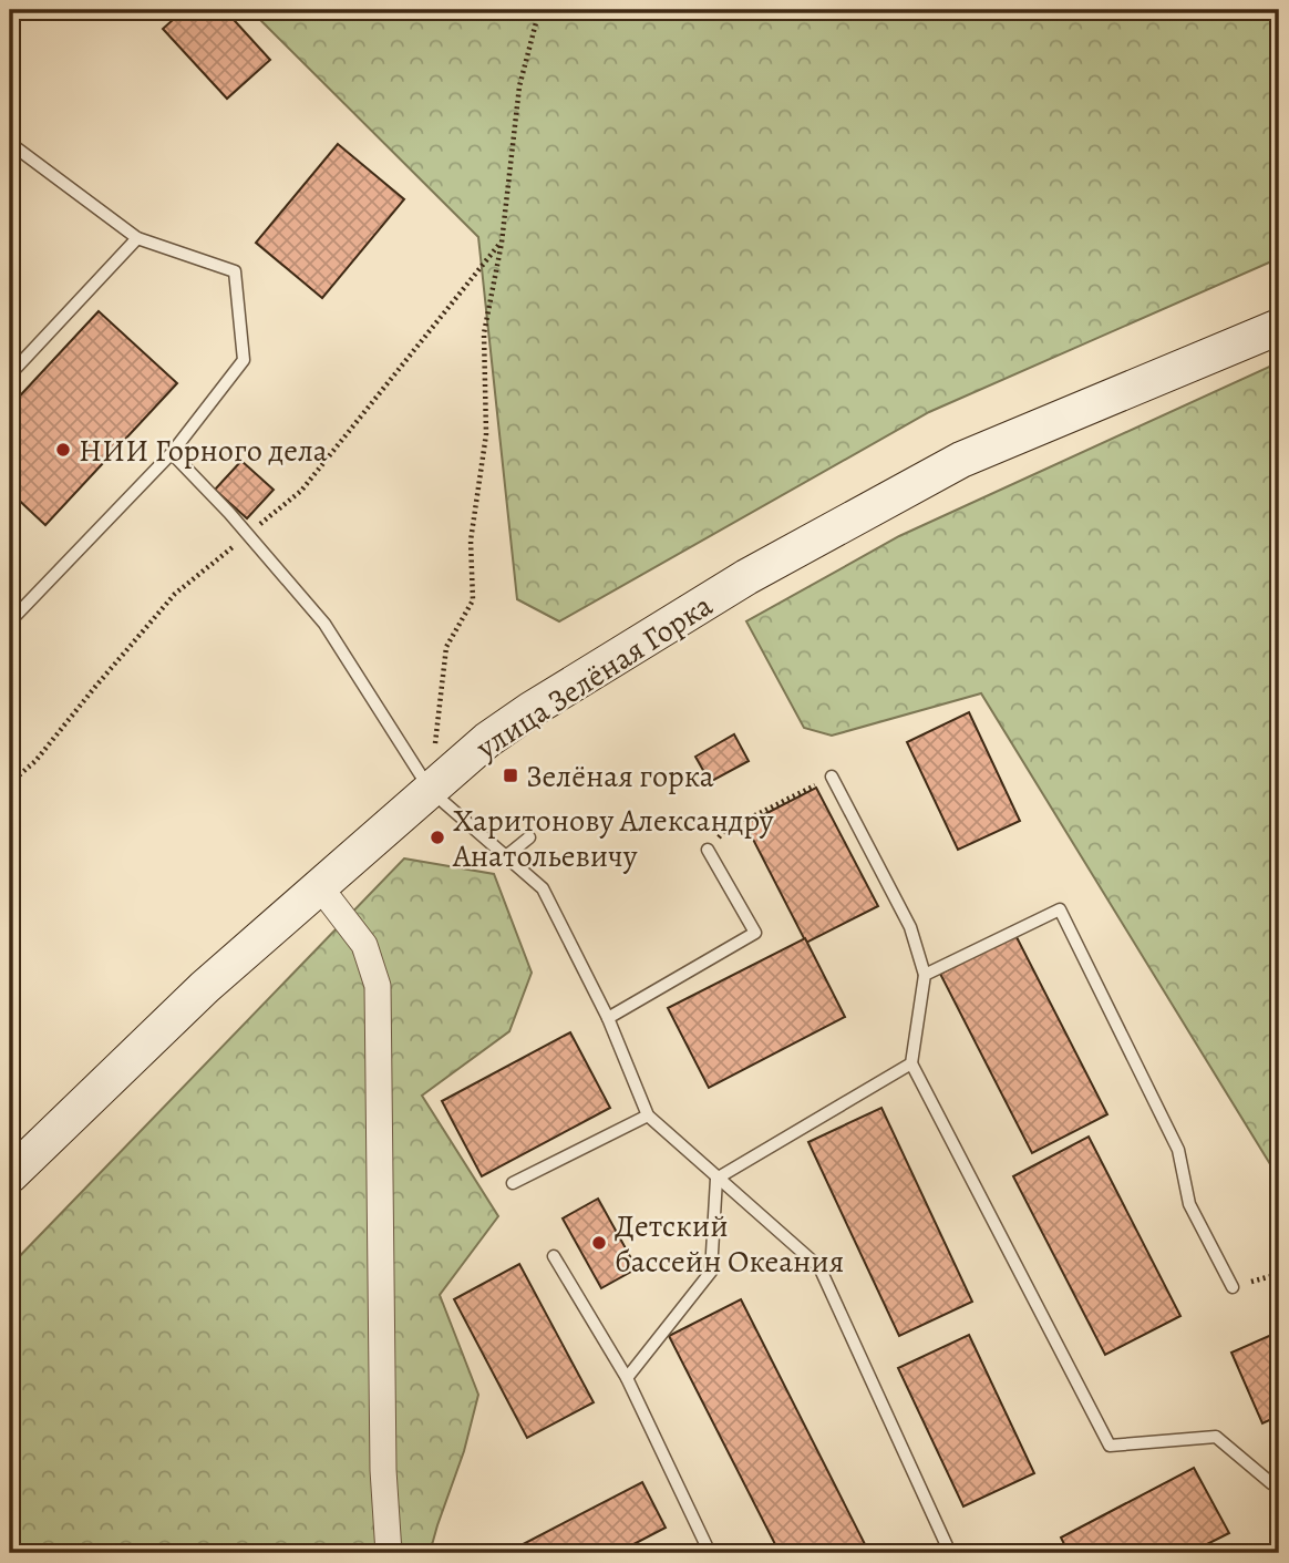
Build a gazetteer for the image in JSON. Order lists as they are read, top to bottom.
{
  "streets": {
    "street": ["улица Зелёная Горка"]
  },
  "places": {
    "other": ["НИИ Горного дела", "Харитонову Александру Анатольевичу", "Детский бассейн Океания"],
    "transit": ["Зелёная горка"]
  }
}
